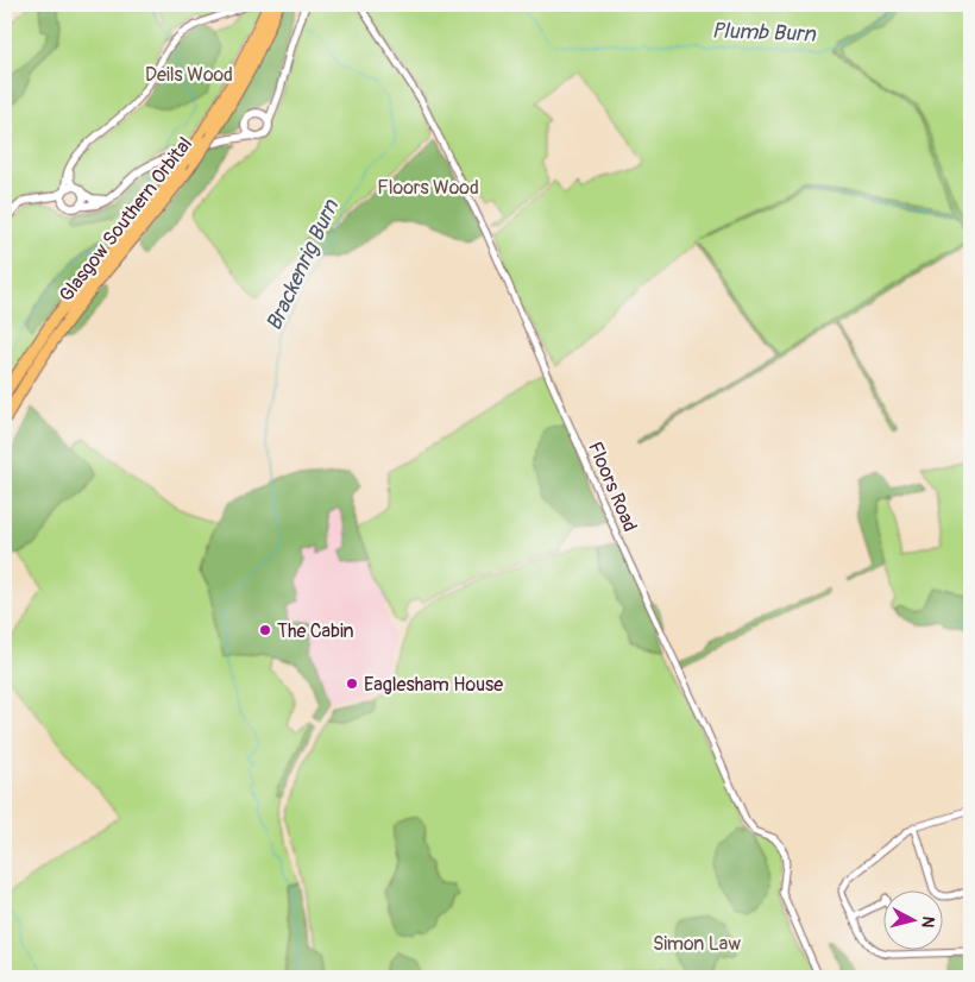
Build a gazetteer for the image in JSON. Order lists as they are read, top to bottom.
{
  "streets": {
    "highway": ["Glasgow Southern Orbital"],
    "street": ["Floors Road"]
  },
  "water": ["Plumb Burn", "Brackenrig Burn"],
  "parks": ["Deils Wood", "Floors Wood", "Simon Law"],
  "places": ["The Cabin", "Eaglesham House"],
  "north": "right"
}
